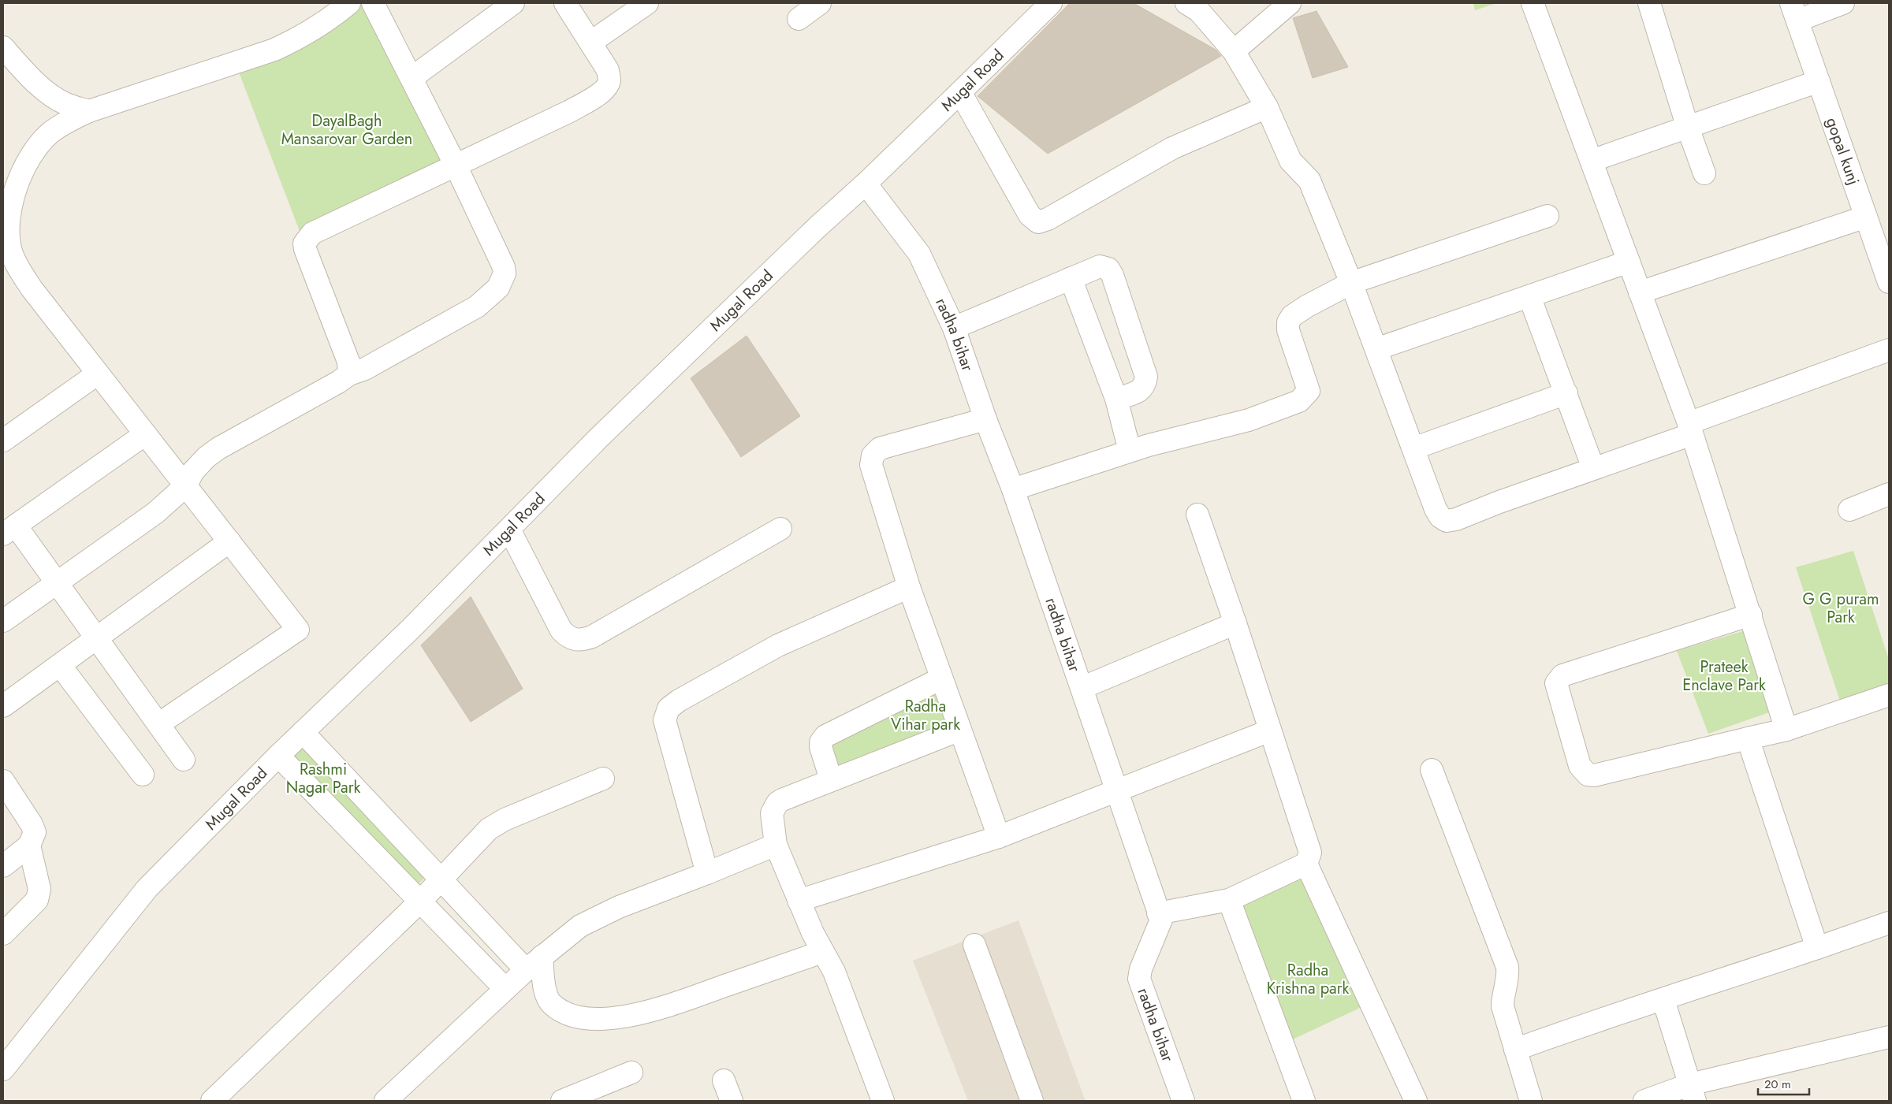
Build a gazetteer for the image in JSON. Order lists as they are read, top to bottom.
{
  "streets": {
    "street": ["Mugal Road", "gopal kunj", "radha bihar"]
  },
  "crossings": [
    ["Mugal Road", "radha bihar"]
  ],
  "parks": [
    "DayalBagh Mansarovar Garden",
    "G G puram Park",
    "Prateek Enclave Park",
    "Radha Vihar park",
    "Rashmi Nagar Park",
    "Radha Krishna park"
  ],
  "scale_bar": "20 m"
}
